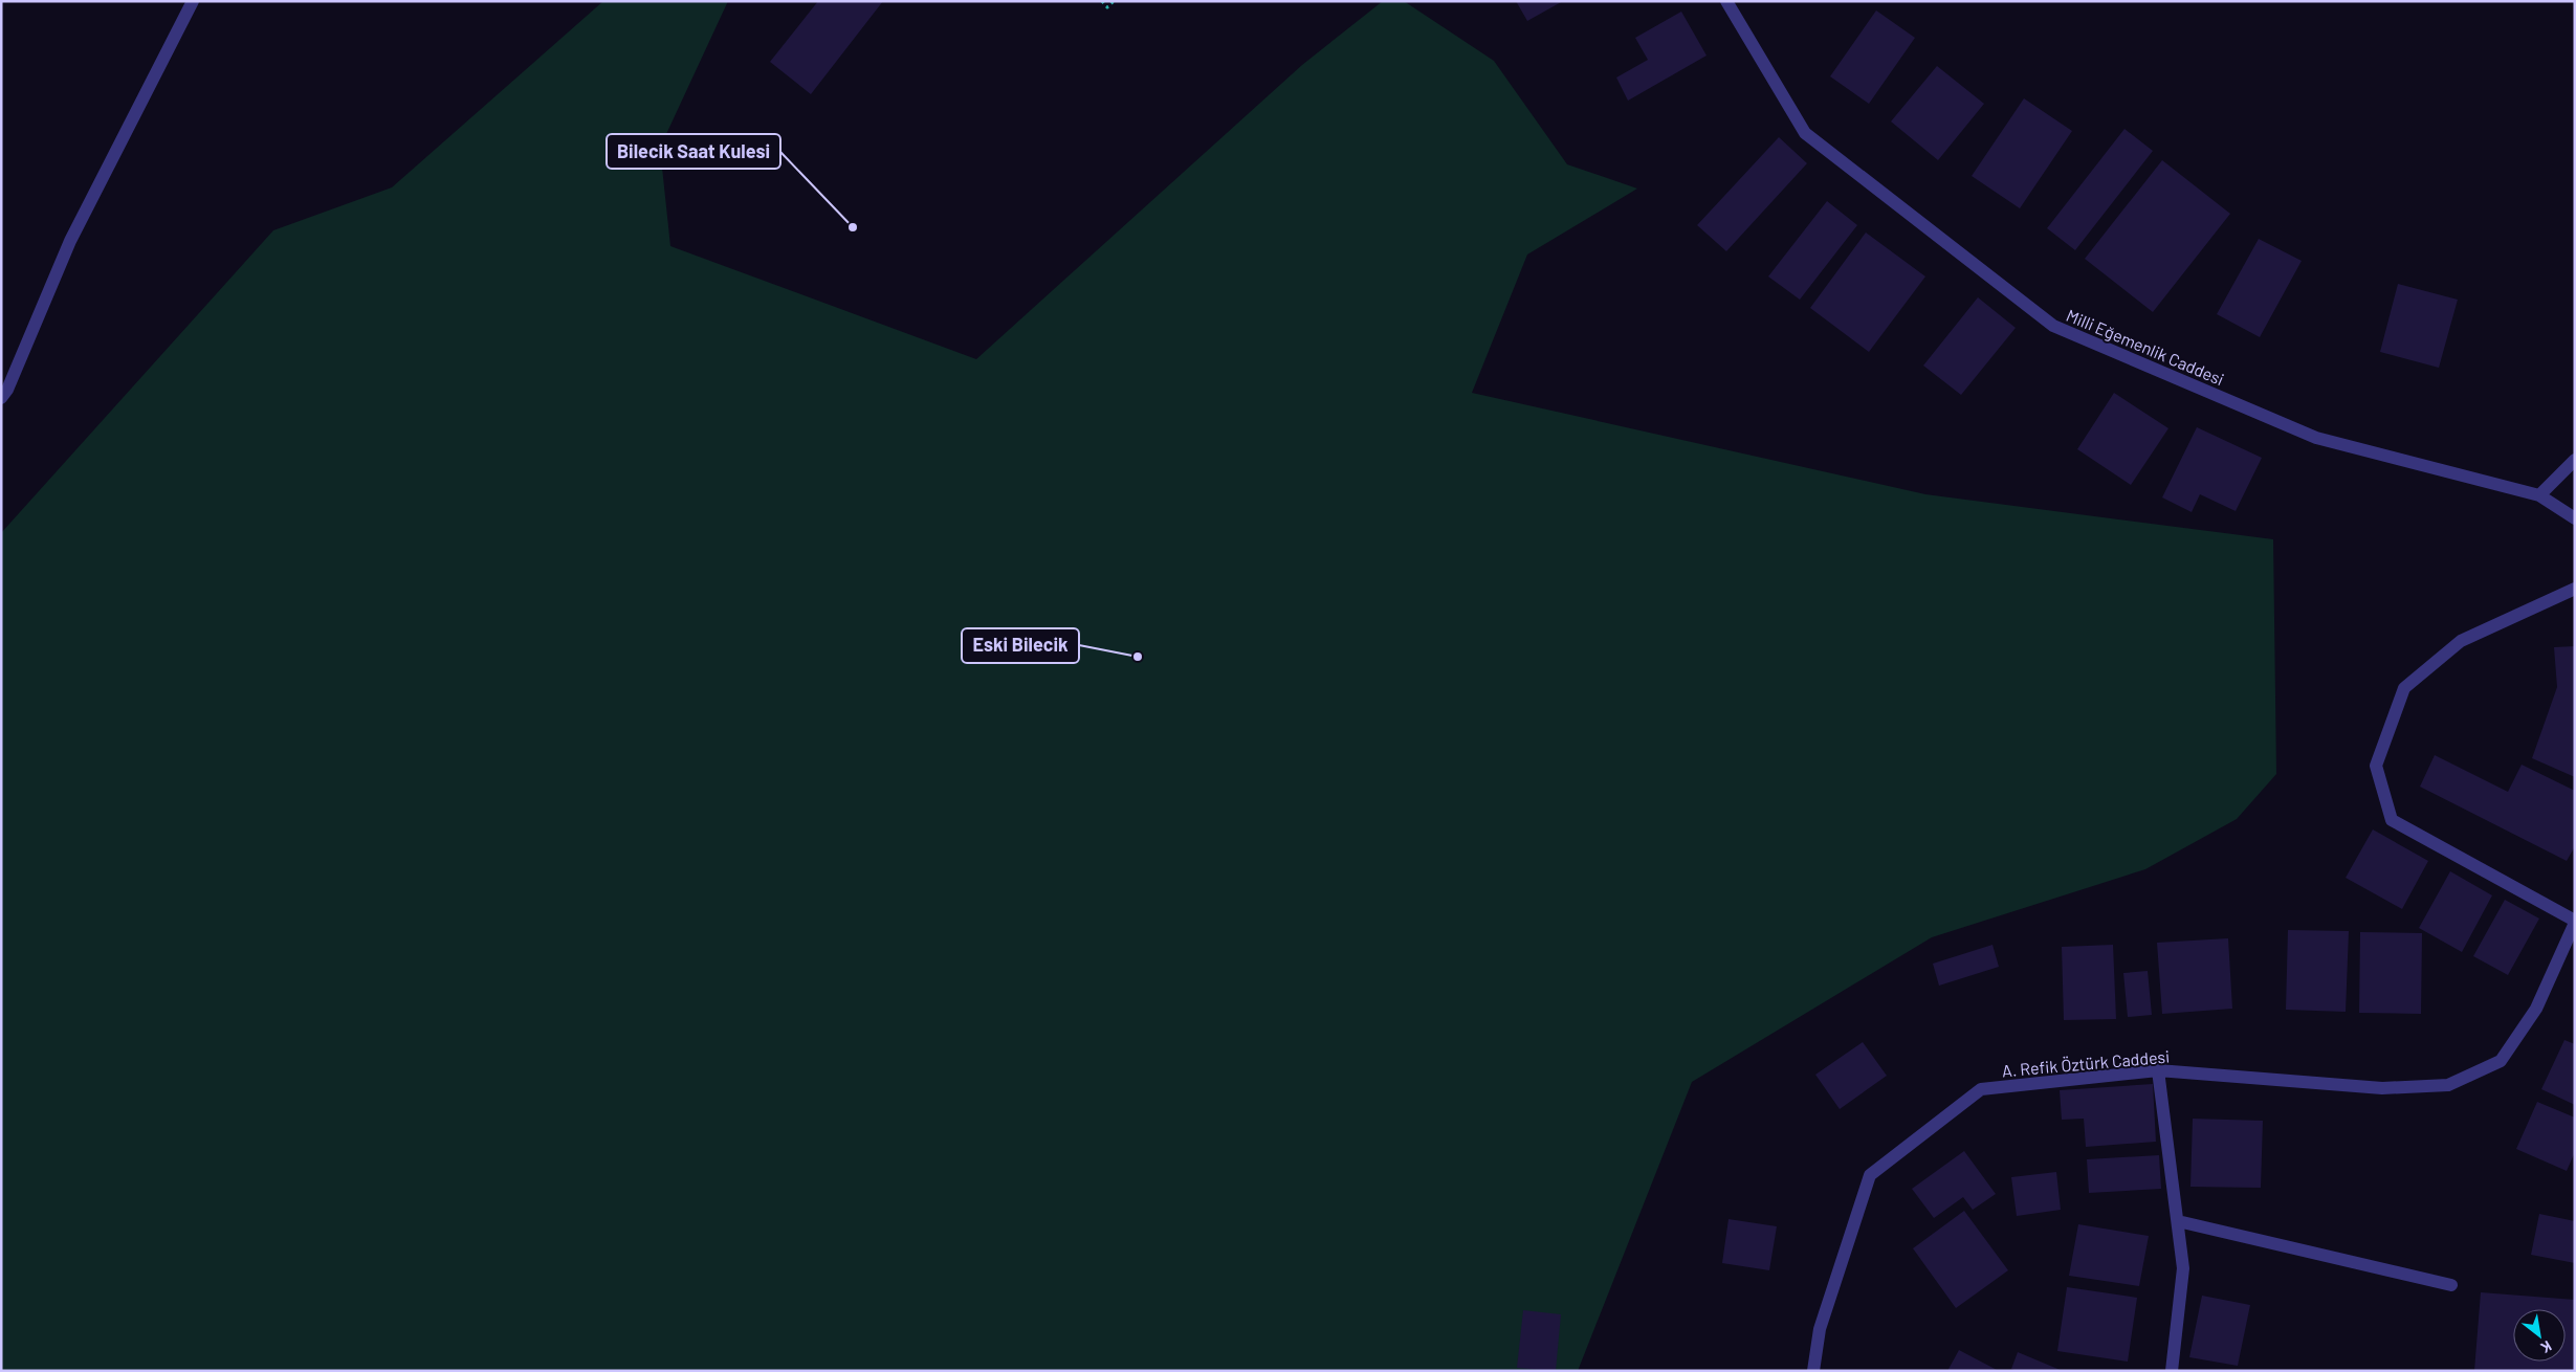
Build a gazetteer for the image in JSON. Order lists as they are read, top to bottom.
{
  "streets": {
    "street": ["Milli Eğemenlik Caddesi", "A. Refik Öztürk Caddesi"]
  },
  "places": ["Bilecik Saat Kulesi", "Eski Bilecik"],
  "north": "bottom right"
}
